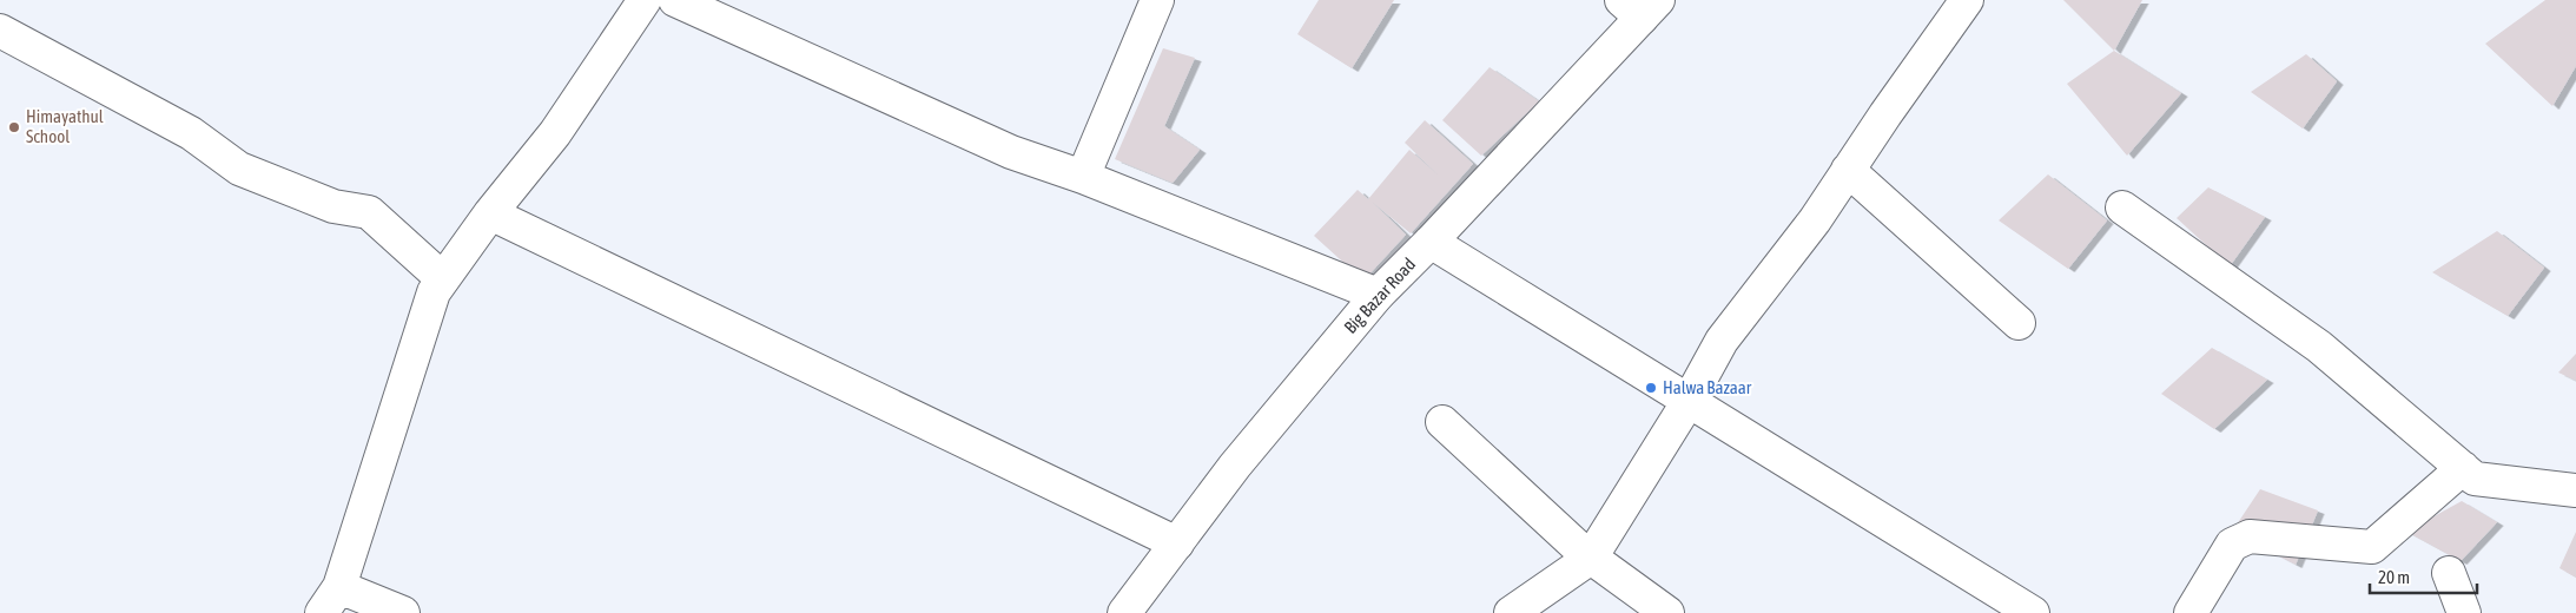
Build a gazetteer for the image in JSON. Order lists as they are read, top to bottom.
{
  "streets": {
    "street": ["Big Bazar Road"]
  },
  "places": ["Himayathul School", "Halwa Bazaar"],
  "scale_bar": "20 m"
}
